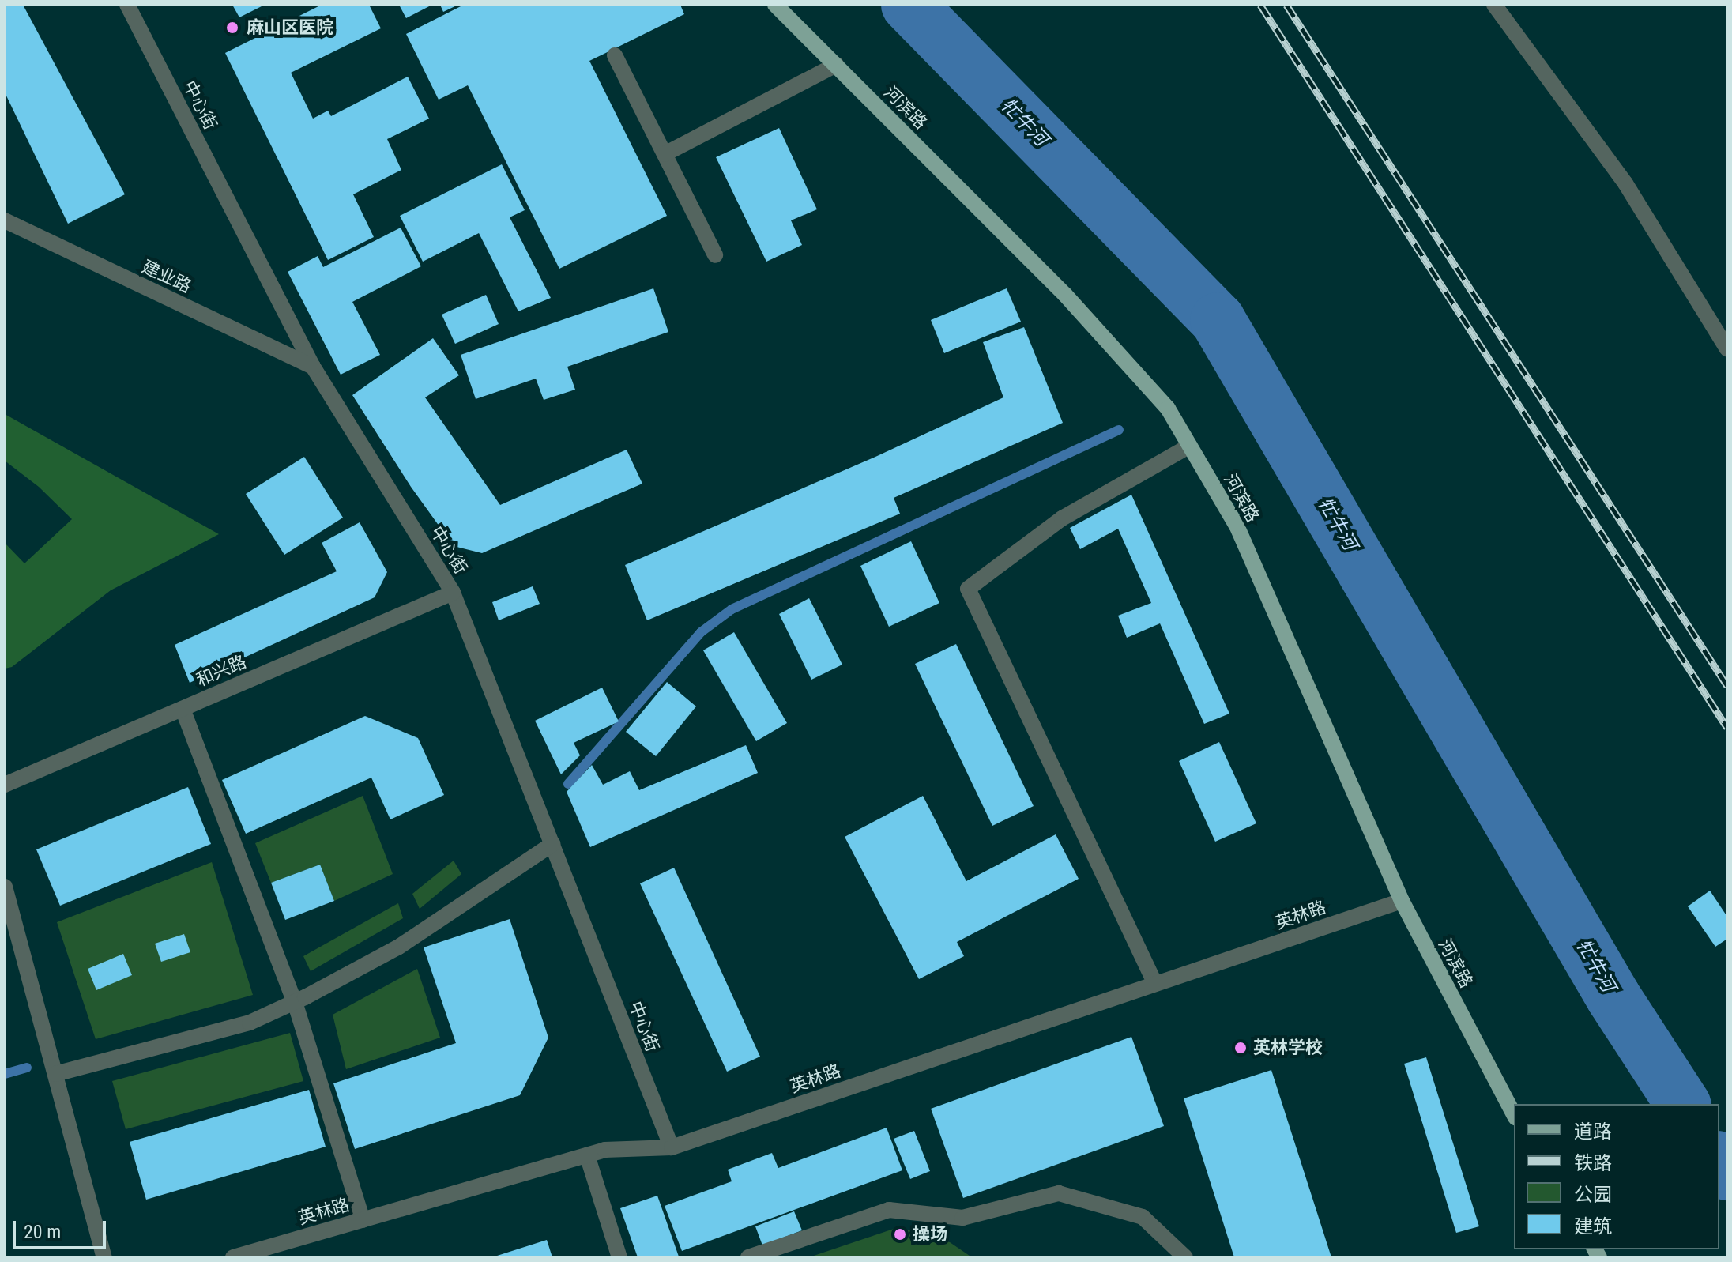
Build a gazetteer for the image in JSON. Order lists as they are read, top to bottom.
{
  "streets": {
    "main road": ["河滨路"],
    "street": [
      "中心街",
      "建业路",
      "和兴路",
      "英林路"
    ]
  },
  "crossings": [
    ["中心街", "建业路"],
    ["中心街", "和兴路"],
    ["中心街", "英林路"],
    ["河滨路", "英林路"]
  ],
  "water": ["牤牛河"],
  "places": ["麻山区医院", "英林学校", "操场"],
  "legend": [
    "道路",
    "铁路",
    "公园",
    "建筑"
  ],
  "scale_bar": "20 m"
}
